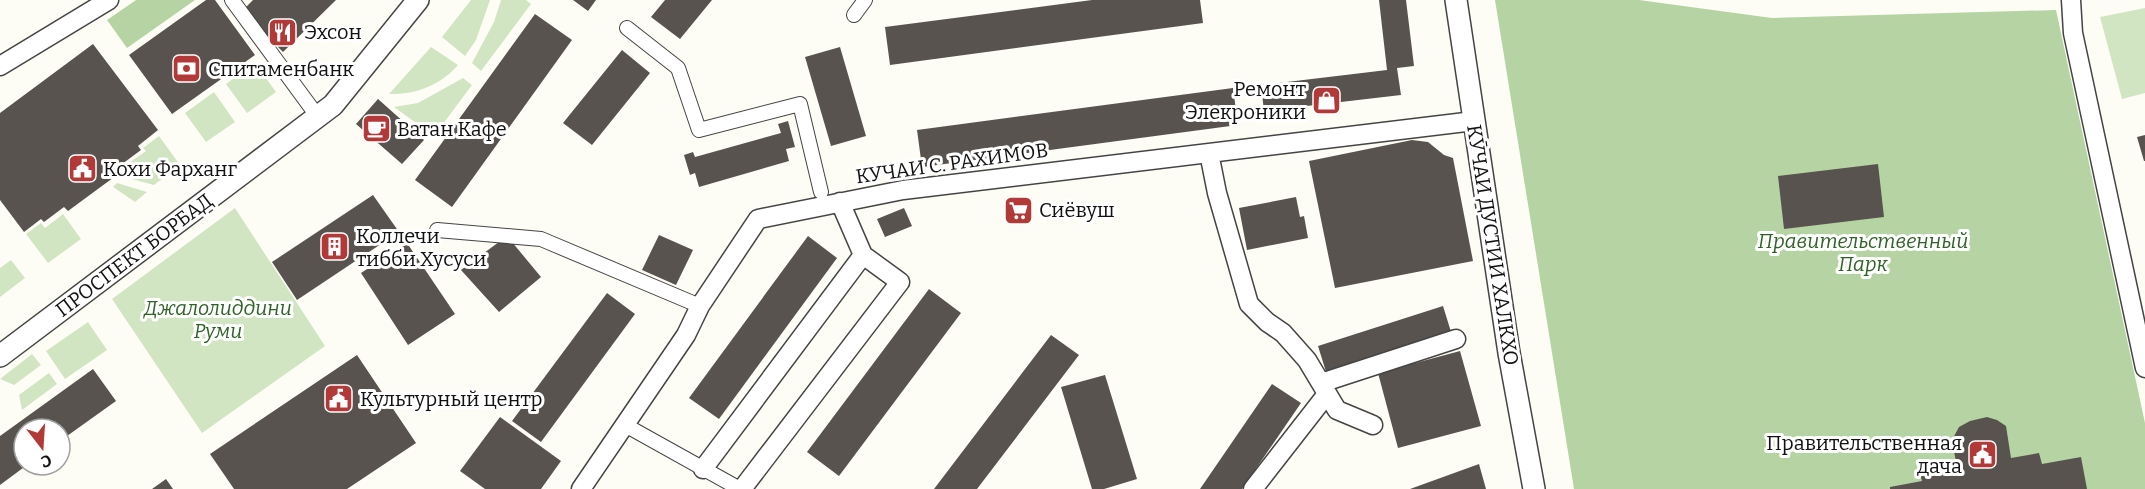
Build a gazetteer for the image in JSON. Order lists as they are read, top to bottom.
{
  "streets": {
    "street": ["КУЧАИ С. РАХИМОВ", "КӮЧАИ ДУСТИИ ХАЛКХО", "ПРОСПЕКТ БОРБАД"]
  },
  "crossings": [
    ["КУЧАИ С. РАХИМОВ", "КӮЧАИ ДУСТИИ ХАЛКХО"]
  ],
  "parks": ["Правительственный Парк", "Джалолиддини Руми"],
  "places": {
    "restaurant": ["Эхсон"],
    "bank": ["Спитаменбанк"],
    "shop": ["Ремонт Элекроники"],
    "cafe": ["Ватан Кафе"],
    "public building": ["Кохи Фарханг", "Культурный центр", "Правительственная дача"],
    "supermarket": ["Сиёвуш"],
    "building": ["Коллечи тибби Хусуси"]
  },
  "north": "bottom"
}
